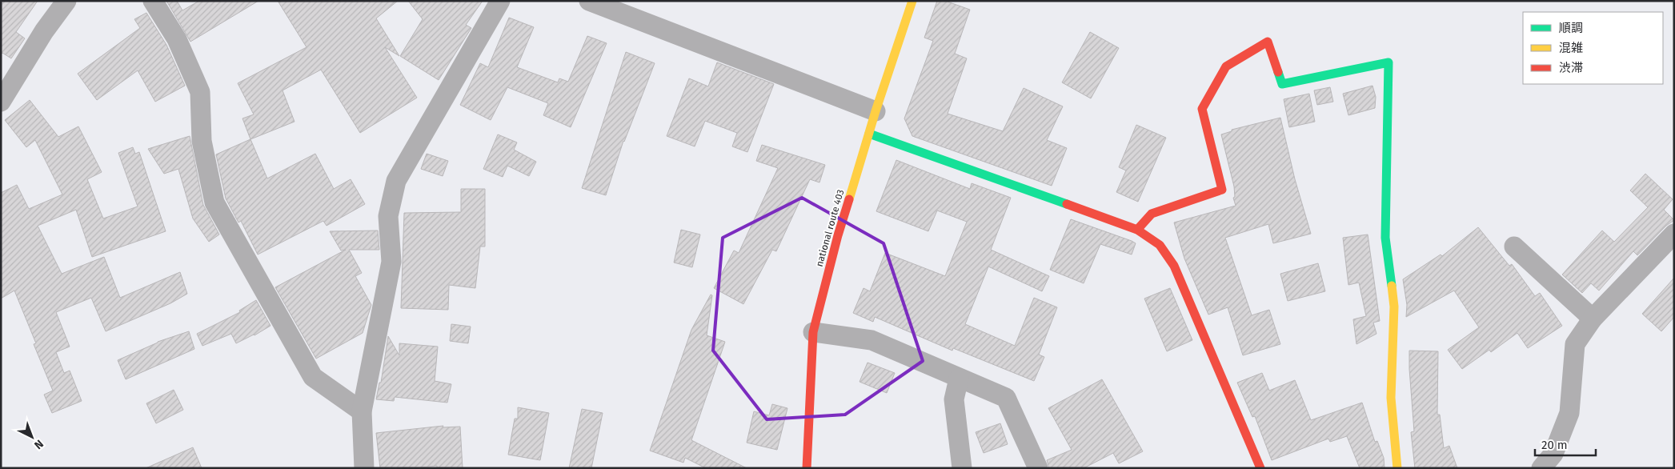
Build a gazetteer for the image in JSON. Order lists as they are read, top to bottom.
{
  "streets": {
    "main road": ["national route 403"]
  },
  "legend": ["順調", "混雑", "渋滞"],
  "scale_bar": "20 m",
  "north": "bottom right"
}
